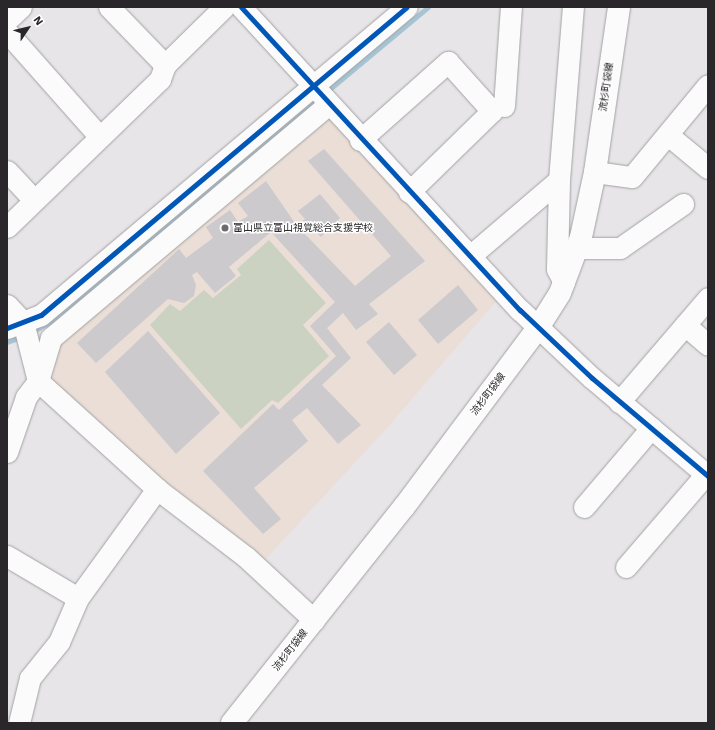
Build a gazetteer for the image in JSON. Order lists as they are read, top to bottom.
{
  "streets": {
    "main road": ["流杉町袋線"]
  },
  "places": ["富山県立富山視覚総合支援学校"],
  "north": "top right"
}
